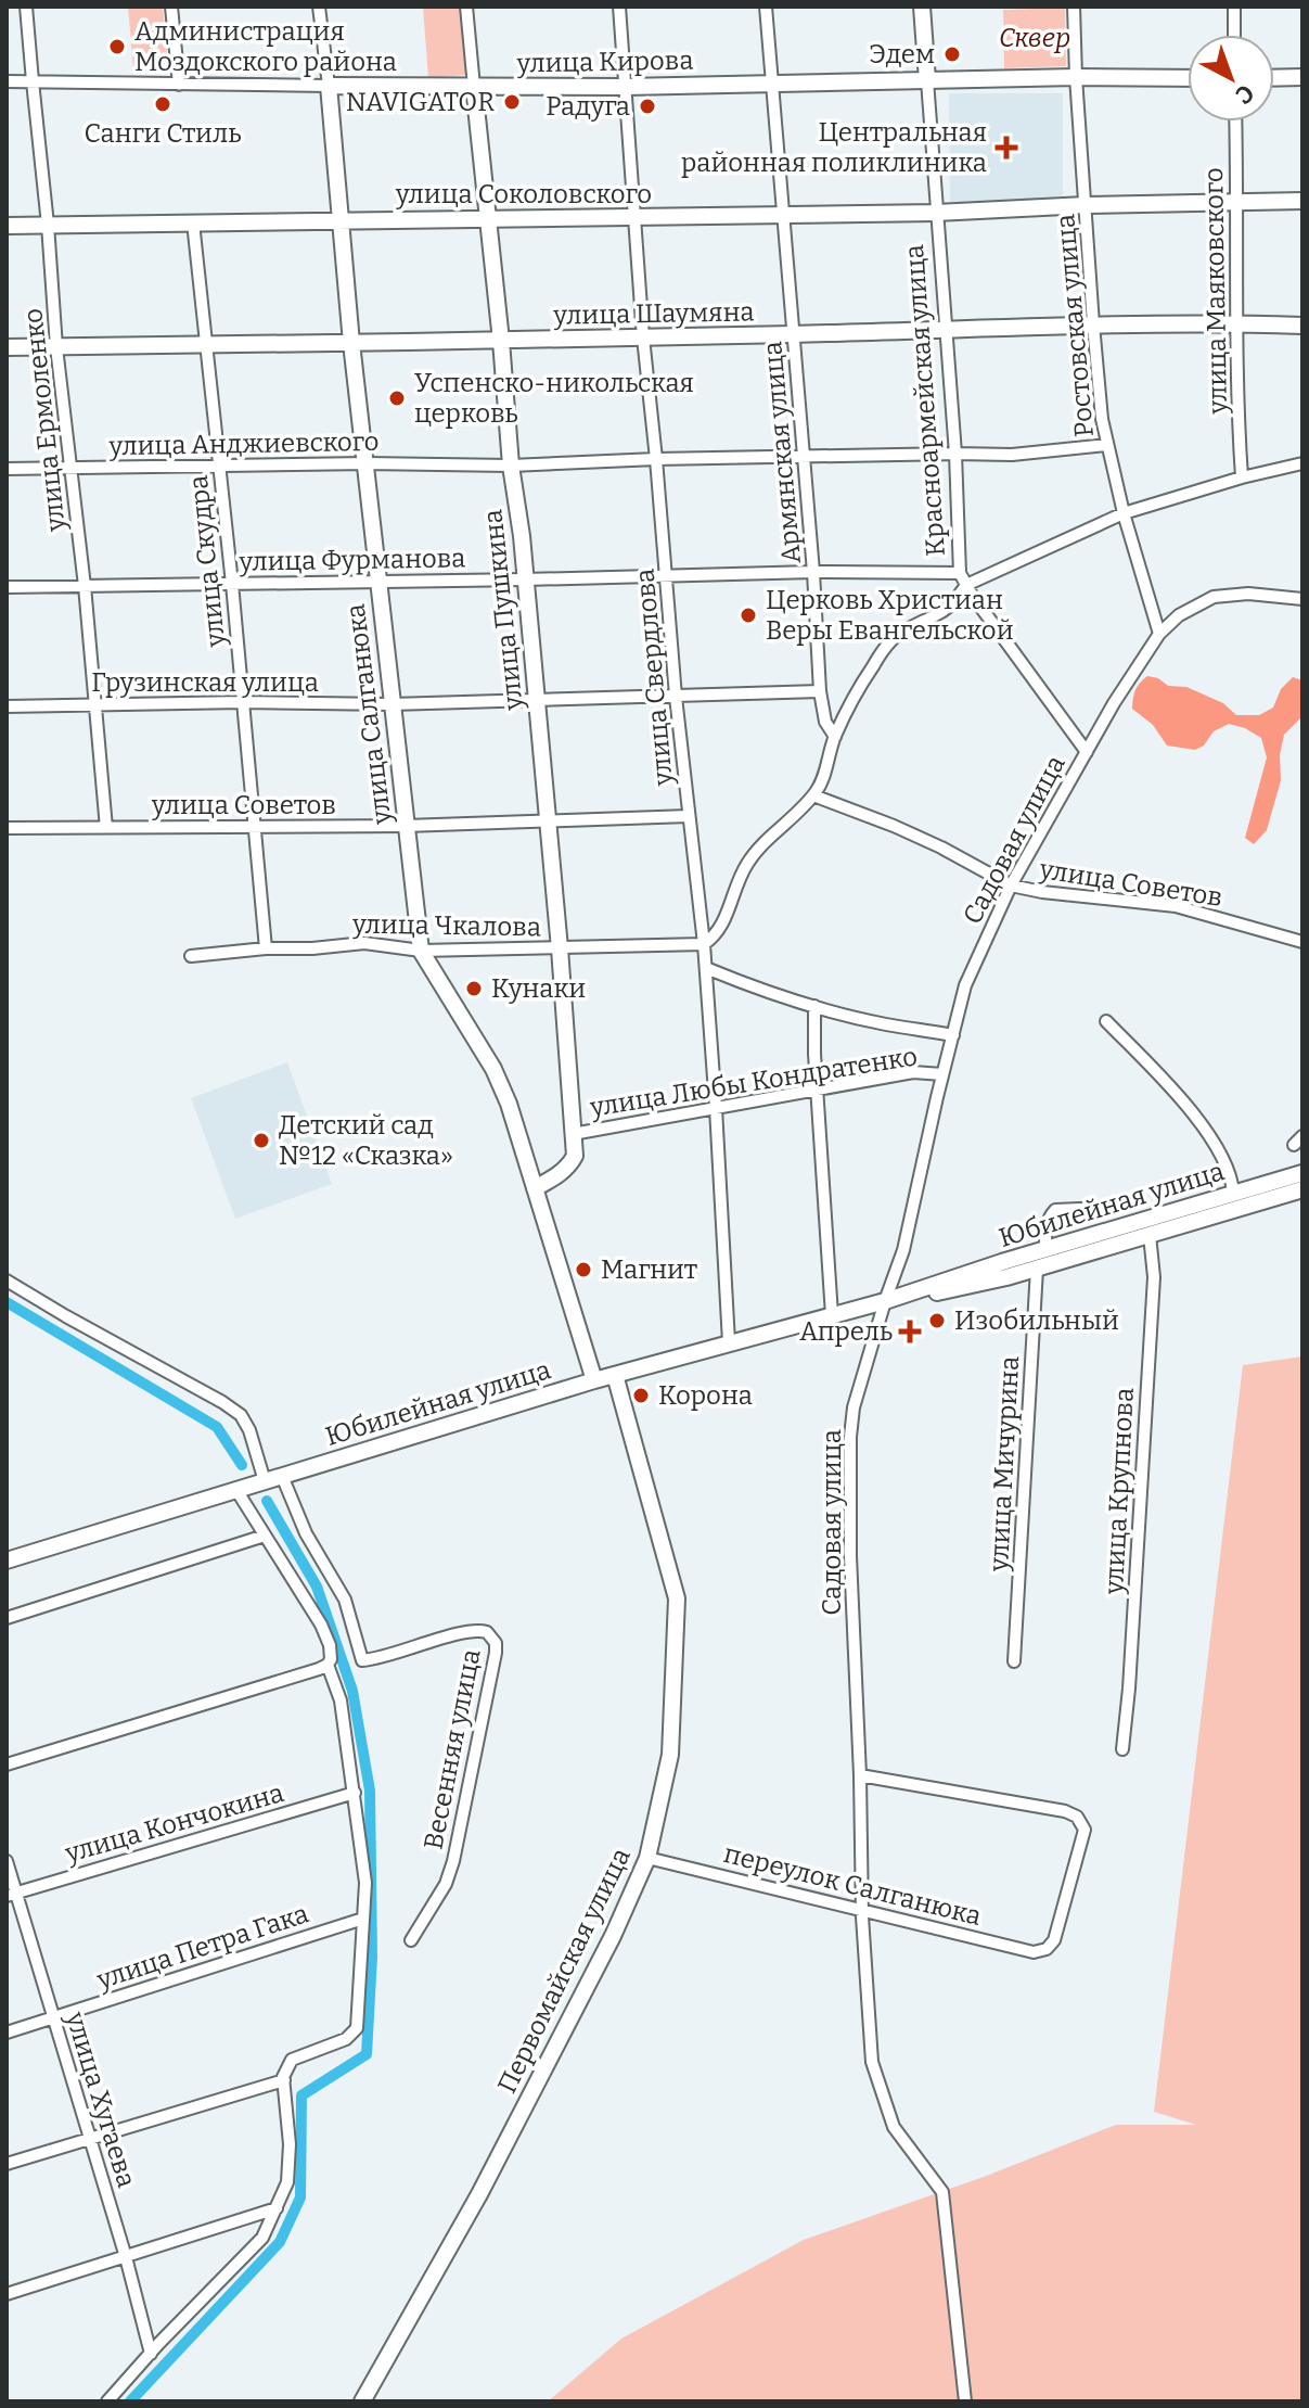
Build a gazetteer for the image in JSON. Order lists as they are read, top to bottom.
{
  "streets": {
    "street": [
      "улица Кирова",
      "улица Соколовского",
      "улица Маяковского",
      "улица Шаумяна",
      "Ростовская улица",
      "Красноармейская улица",
      "улица Ермоленко",
      "улица Анджиевского",
      "Армянская улица",
      "улица Фурманова",
      "улица Скудра",
      "улица Пушкина",
      "улица Свердлова",
      "Грузинская улица",
      "улица Салганюка",
      "улица Советов",
      "Садовая улица",
      "улица Чкалова",
      "улица Любы Кондратенко",
      "Юбилейная улица",
      "улица Мичурина",
      "улица Крупнова",
      "Весенняя улица",
      "улица Кончокина",
      "переулок Салганюка",
      "улица Петра Гака",
      "Первомайская улица",
      "улица Хугаева"
    ]
  },
  "crossings": [
    ["улица Кирова", "Ростовская улица"],
    ["улица Кирова", "Красноармейская улица"],
    ["улица Кирова", "улица Ермоленко"],
    ["улица Кирова", "Армянская улица"],
    ["улица Кирова", "улица Пушкина"],
    ["улица Кирова", "улица Свердлова"],
    ["улица Кирова", "улица Салганюка"],
    ["улица Соколовского", "улица Маяковского"],
    ["улица Соколовского", "Ростовская улица"],
    ["улица Соколовского", "Красноармейская улица"],
    ["улица Соколовского", "улица Ермоленко"],
    ["улица Соколовского", "Армянская улица"],
    ["улица Соколовского", "улица Скудра"],
    ["улица Соколовского", "улица Пушкина"],
    ["улица Соколовского", "улица Свердлова"],
    ["улица Соколовского", "улица Салганюка"],
    ["улица Маяковского", "улица Шаумяна"],
    ["улица Шаумяна", "Ростовская улица"],
    ["улица Шаумяна", "Красноармейская улица"],
    ["улица Шаумяна", "улица Ермоленко"],
    ["улица Шаумяна", "Армянская улица"],
    ["улица Шаумяна", "улица Скудра"],
    ["улица Шаумяна", "улица Пушкина"],
    ["улица Шаумяна", "улица Свердлова"],
    ["улица Шаумяна", "улица Салганюка"],
    ["Ростовская улица", "улица Анджиевского"],
    ["Ростовская улица", "Садовая улица"],
    ["Красноармейская улица", "улица Анджиевского"],
    ["Красноармейская улица", "улица Фурманова"],
    ["Красноармейская улица", "Садовая улица"],
    ["улица Ермоленко", "улица Анджиевского"],
    ["улица Ермоленко", "улица Фурманова"],
    ["улица Ермоленко", "Грузинская улица"],
    ["улица Ермоленко", "улица Советов"],
    ["улица Анджиевского", "Армянская улица"],
    ["улица Анджиевского", "улица Скудра"],
    ["улица Анджиевского", "улица Пушкина"],
    ["улица Анджиевского", "улица Свердлова"],
    ["улица Анджиевского", "улица Салганюка"],
    ["Армянская улица", "улица Фурманова"],
    ["Армянская улица", "Грузинская улица"],
    ["улица Фурманова", "улица Скудра"],
    ["улица Фурманова", "улица Пушкина"],
    ["улица Фурманова", "улица Свердлова"],
    ["улица Фурманова", "улица Салганюка"],
    ["улица Скудра", "Грузинская улица"],
    ["улица Скудра", "улица Советов"],
    ["улица Скудра", "улица Чкалова"],
    ["улица Пушкина", "Грузинская улица"],
    ["улица Пушкина", "улица Салганюка"],
    ["улица Пушкина", "улица Советов"],
    ["улица Пушкина", "улица Чкалова"],
    ["улица Пушкина", "улица Любы Кондратенко"],
    ["улица Свердлова", "Грузинская улица"],
    ["улица Свердлова", "улица Советов"],
    ["улица Свердлова", "улица Чкалова"],
    ["улица Свердлова", "улица Любы Кондратенко"],
    ["улица Свердлова", "Юбилейная улица"],
    ["Грузинская улица", "улица Салганюка"],
    ["улица Салганюка", "улица Советов"],
    ["улица Салганюка", "улица Чкалова"],
    ["улица Салганюка", "Юбилейная улица"],
    ["улица Советов", "Садовая улица"],
    ["Садовая улица", "улица Любы Кондратенко"],
    ["Садовая улица", "Юбилейная улица"],
    ["Садовая улица", "переулок Салганюка"],
    ["Юбилейная улица", "улица Мичурина"],
    ["Юбилейная улица", "улица Крупнова"],
    ["Юбилейная улица", "Весенняя улица"],
    ["Юбилейная улица", "Первомайская улица"],
    ["улица Кончокина", "улица Хугаева"],
    ["переулок Салганюка", "Первомайская улица"],
    ["улица Петра Гака", "улица Хугаева"]
  ],
  "parks": ["Сквер"],
  "places": {
    "other": [
      "Администрация Моздокского района",
      "Эдем",
      "NAVIGATOR",
      "Санги Стиль",
      "Радуга",
      "Успенско-никольская церковь",
      "Церковь Христиан Веры Евангельской",
      "Кунаки",
      "Детский сад №12 «Сказка»",
      "Магнит",
      "Изобильный",
      "Корона"
    ],
    "health": ["Центральная районная поликлиника", "Апрель"]
  },
  "north": "bottom right"
}
